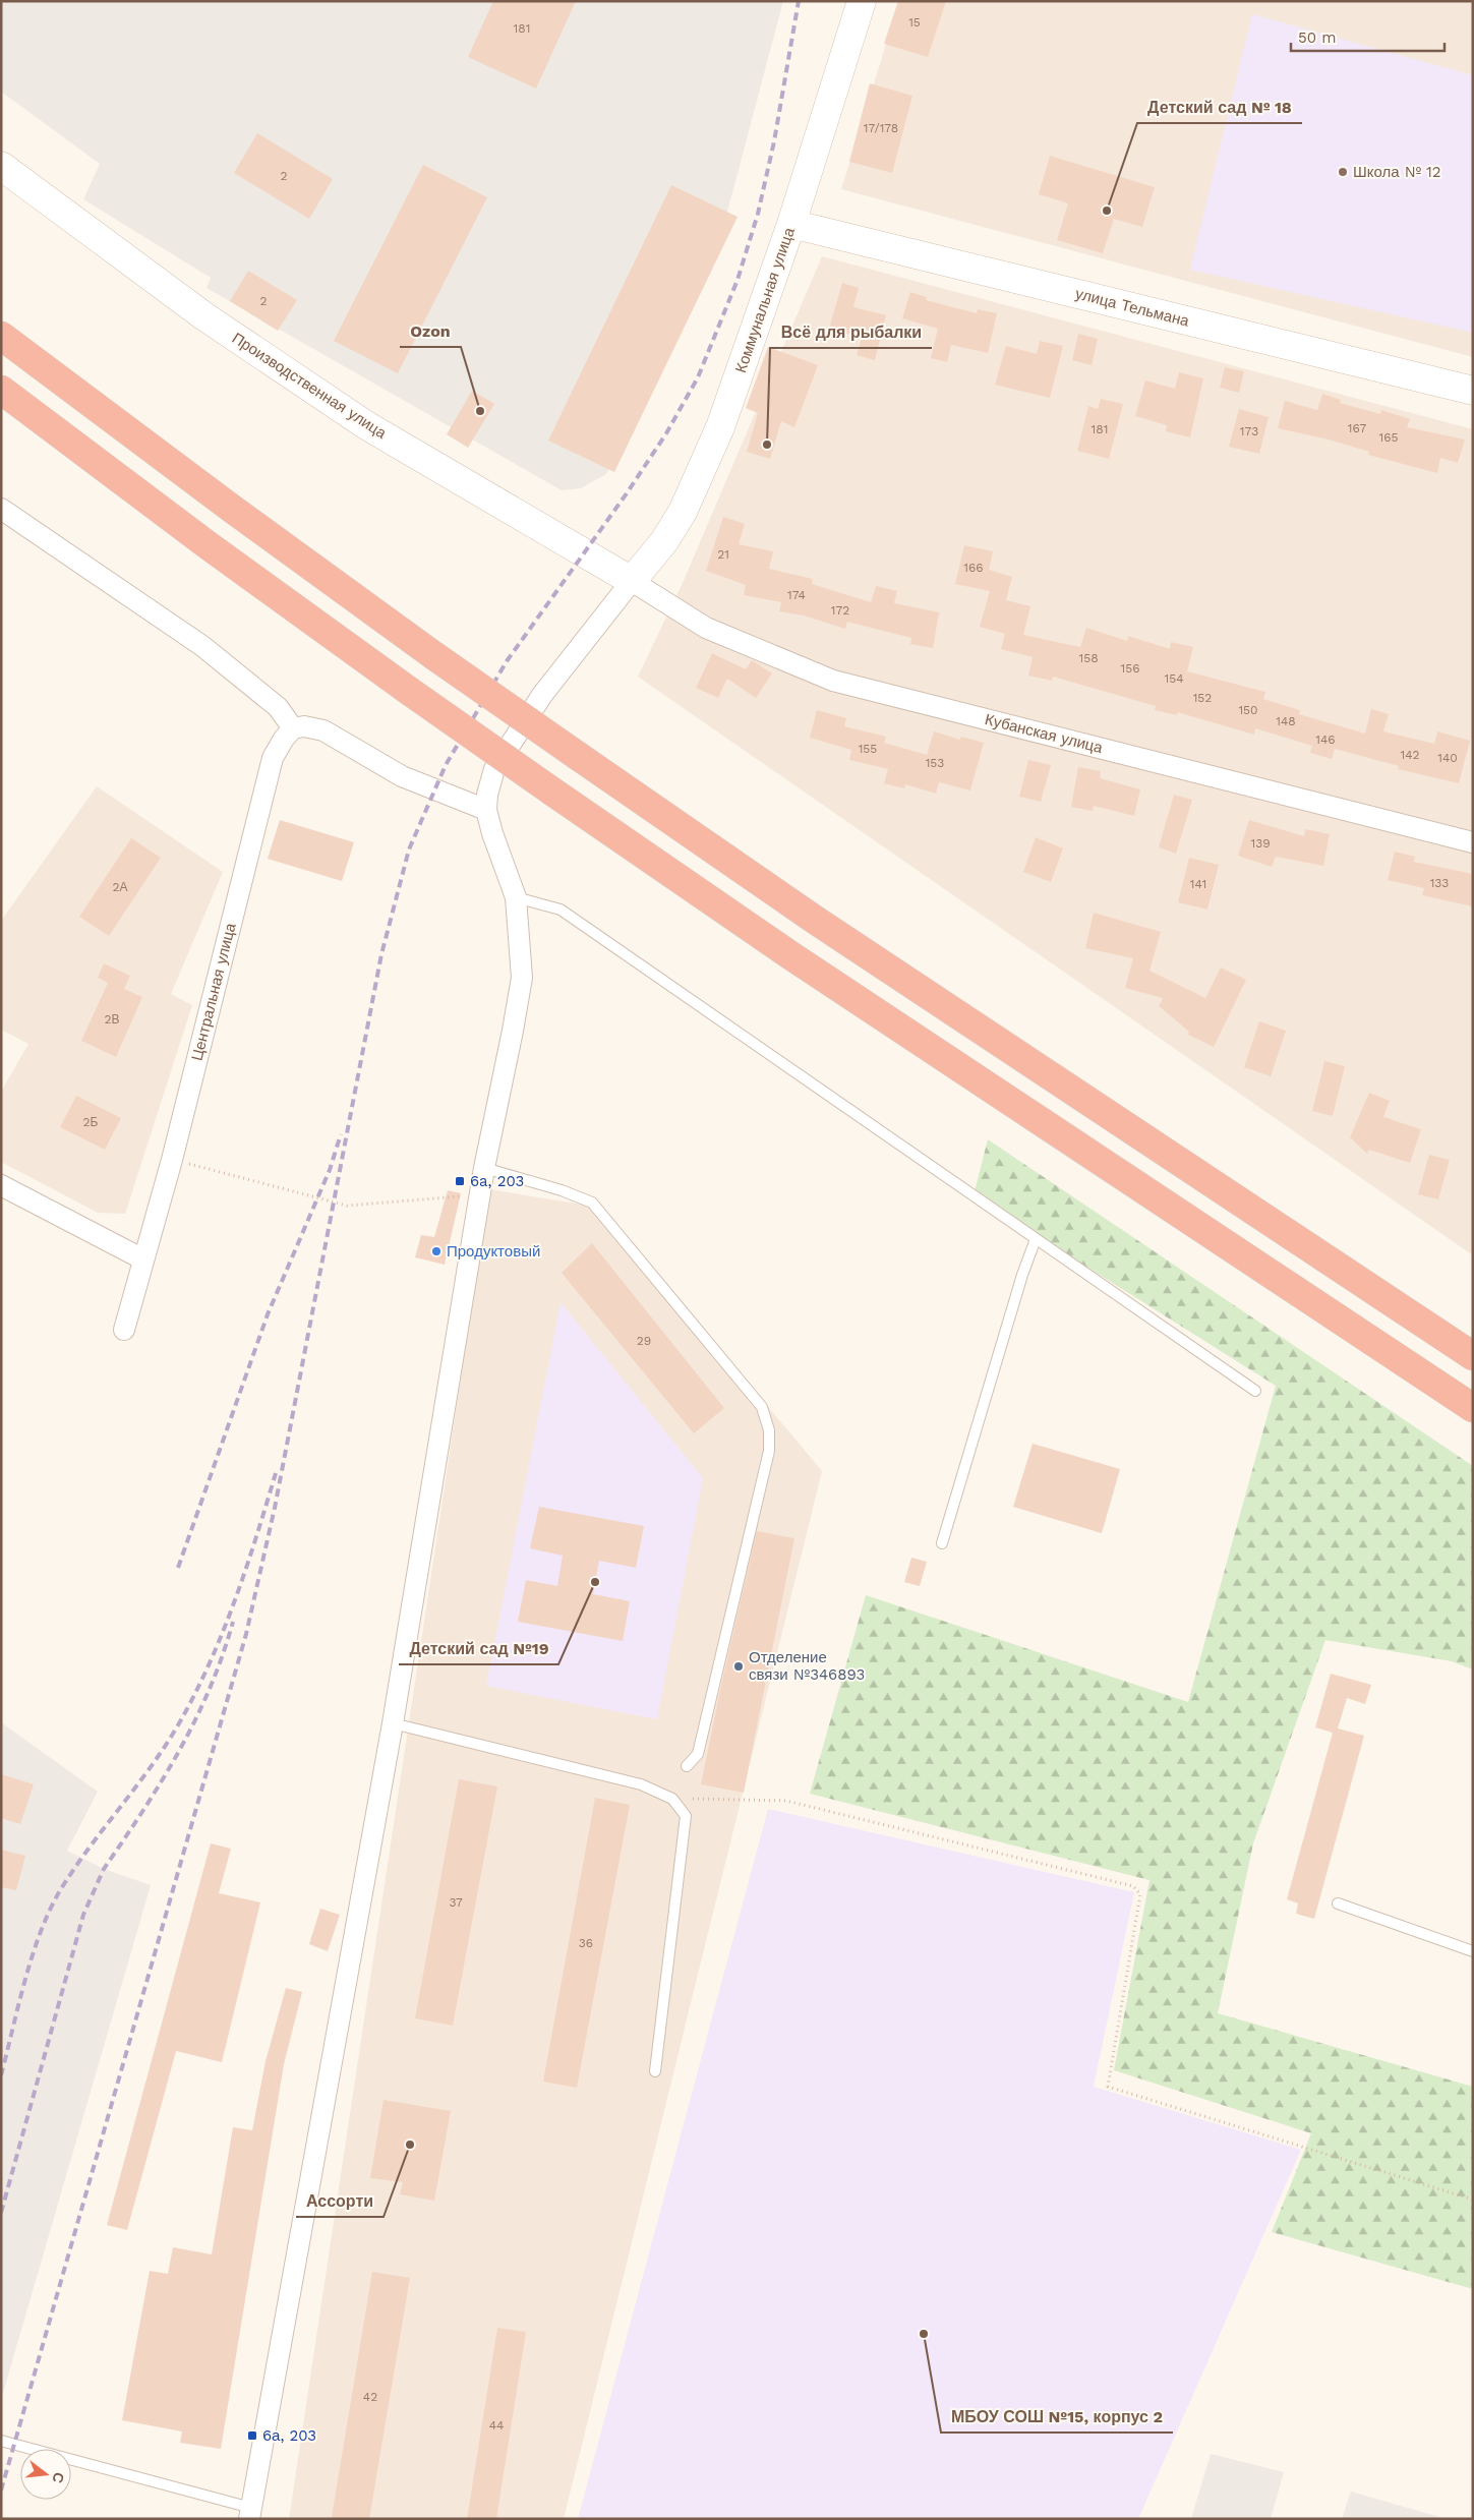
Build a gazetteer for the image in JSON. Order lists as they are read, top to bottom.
{
  "streets": {
    "street": [
      "Коммунальная улица",
      "улица Тельмана",
      "Производственная улица",
      "Кубанская улица",
      "Центральная улица"
    ]
  },
  "crossings": [
    ["Коммунальная улица", "улица Тельмана"],
    ["Коммунальная улица", "Производственная улица"],
    ["Коммунальная улица", "Кубанская улица"],
    ["Производственная улица", "Кубанская улица"]
  ],
  "places": {
    "other": [
      "Школа № 12",
      "Детский сад № 18",
      "Ozon",
      "Всё для рыбалки",
      "Продуктовый",
      "Детский сад №19",
      "Отделение связи №346893",
      "Ассорти",
      "МБОУ СОШ №15, корпус 2"
    ],
    "transit": ["6a, 203", "6а, 203"]
  },
  "house_numbers": [
    "15",
    "181",
    "17/178",
    "2",
    "2",
    "167",
    "181",
    "173",
    "165",
    "21",
    "166",
    "174",
    "172",
    "158",
    "156",
    "154",
    "152",
    "150",
    "148",
    "146",
    "155",
    "142",
    "140",
    "153",
    "139",
    "133",
    "141",
    "2А",
    "2В",
    "2Б",
    "29",
    "37",
    "36",
    "42",
    "44"
  ],
  "scale_bar": "50 m",
  "north": "right"
}
